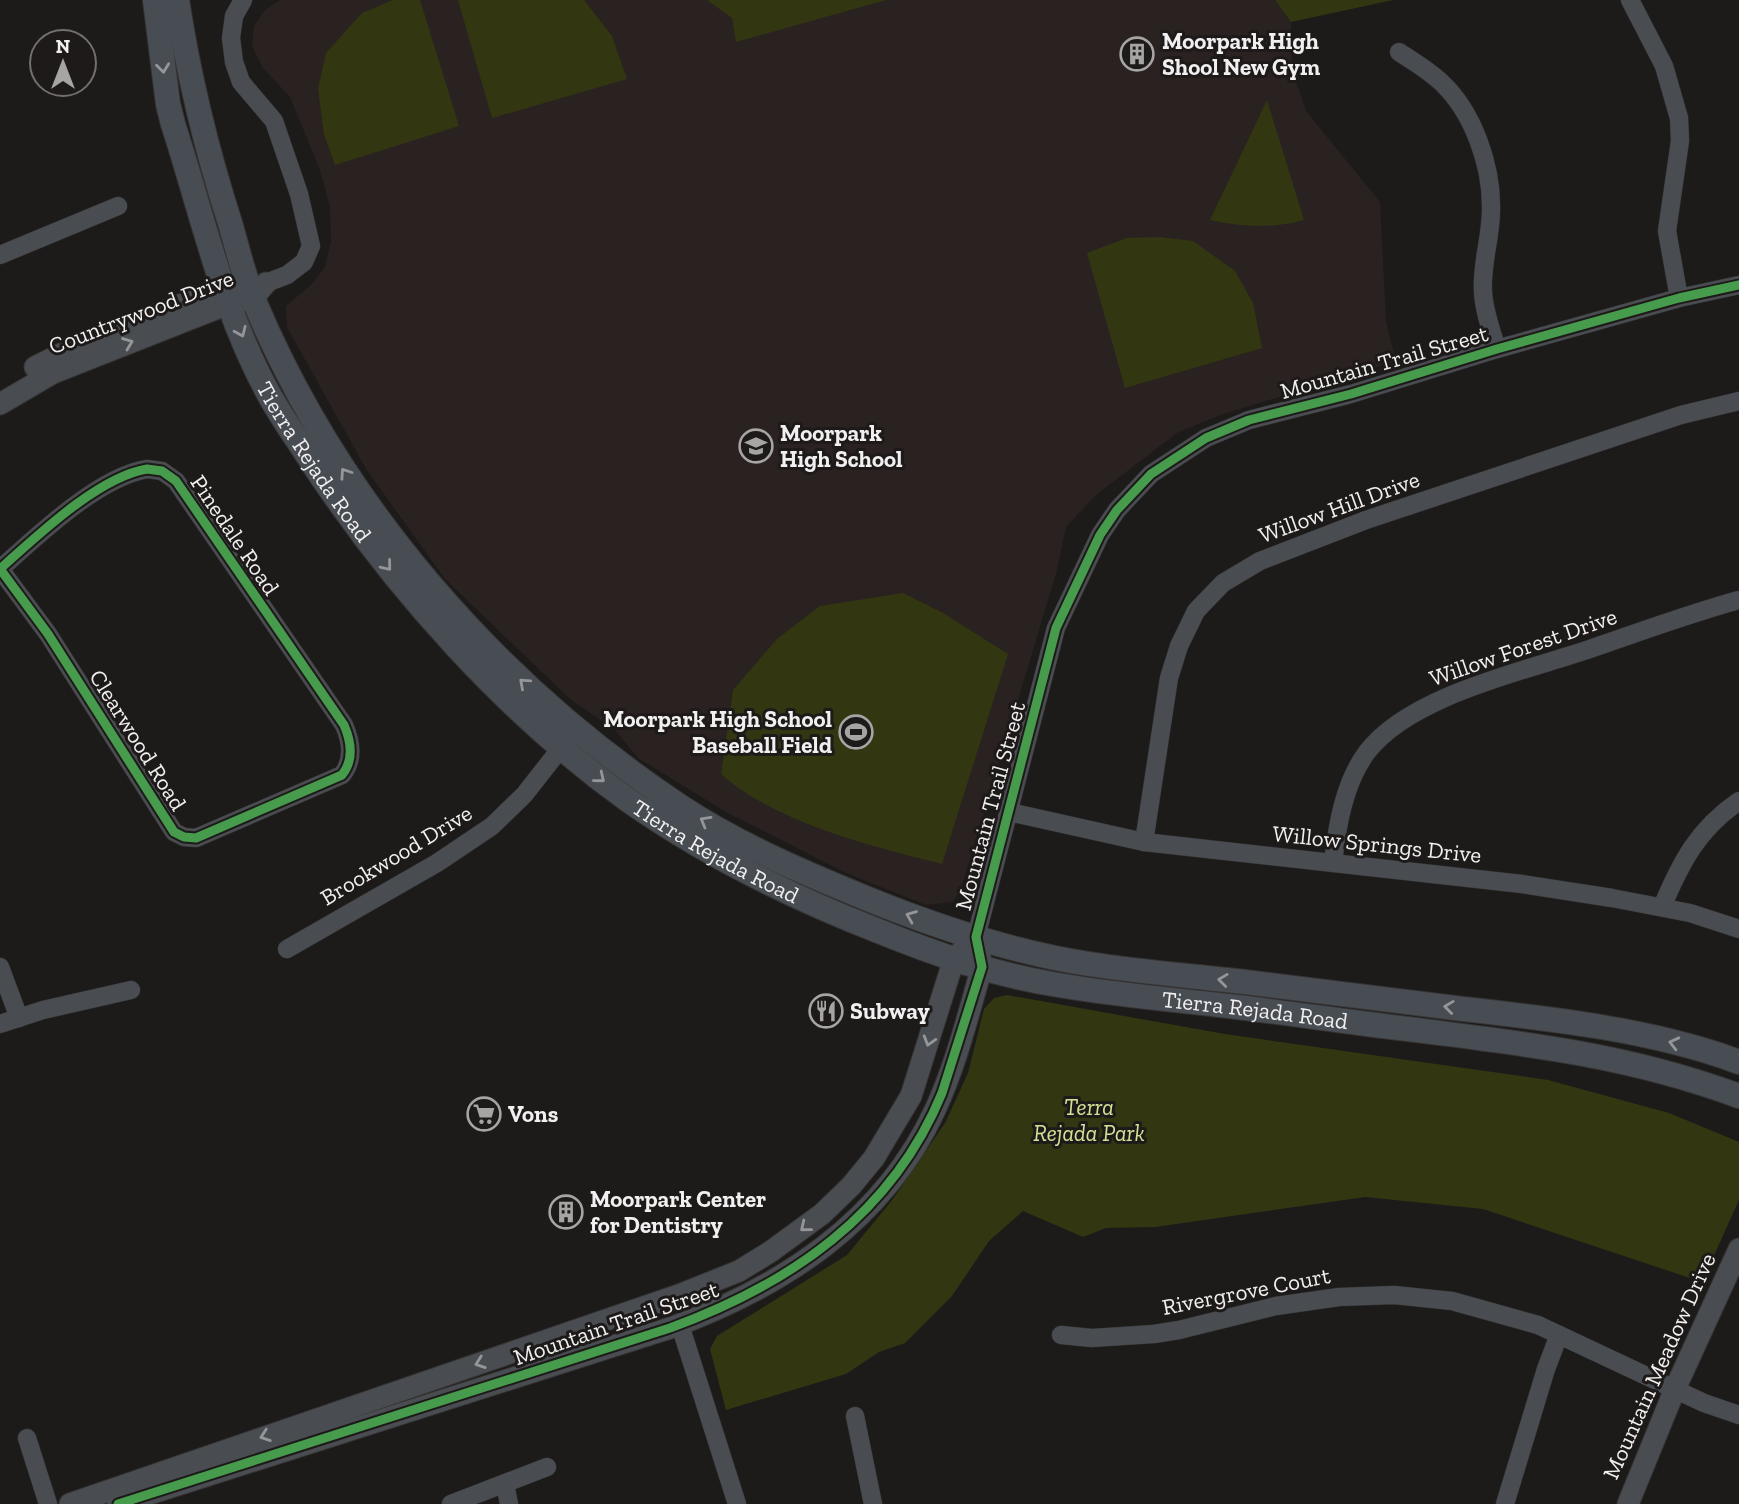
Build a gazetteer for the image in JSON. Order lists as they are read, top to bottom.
{
  "streets": {
    "main road": ["Tierra Rejada Road"],
    "street": [
      "Countrywood Drive",
      "Mountain Trail Street",
      "Willow Hill Drive",
      "Pinedale Road",
      "Willow Forest Drive",
      "Clearwood Road",
      "Willow Springs Drive",
      "Brookwood Drive",
      "Rivergrove Court",
      "Mountain Meadow Drive"
    ]
  },
  "crossings": [
    ["Countrywood Drive", "Tierra Rejada Road"],
    ["Mountain Trail Street", "Tierra Rejada Road"],
    ["Mountain Trail Street", "Willow Springs Drive"],
    ["Tierra Rejada Road", "Brookwood Drive"],
    ["Willow Hill Drive", "Willow Springs Drive"],
    ["Pinedale Road", "Clearwood Road"],
    ["Willow Forest Drive", "Willow Springs Drive"],
    ["Rivergrove Court", "Mountain Meadow Drive"]
  ],
  "parks": ["Terra Rejada Park"],
  "places": {
    "building": ["Moorpark High Shool New Gym", "Moorpark Center for Dentistry"],
    "school or university": ["Moorpark High School"],
    "sports": ["Moorpark High School Baseball Field"],
    "restaurant": ["Subway"],
    "supermarket": ["Vons"]
  },
  "north": "top"
}
